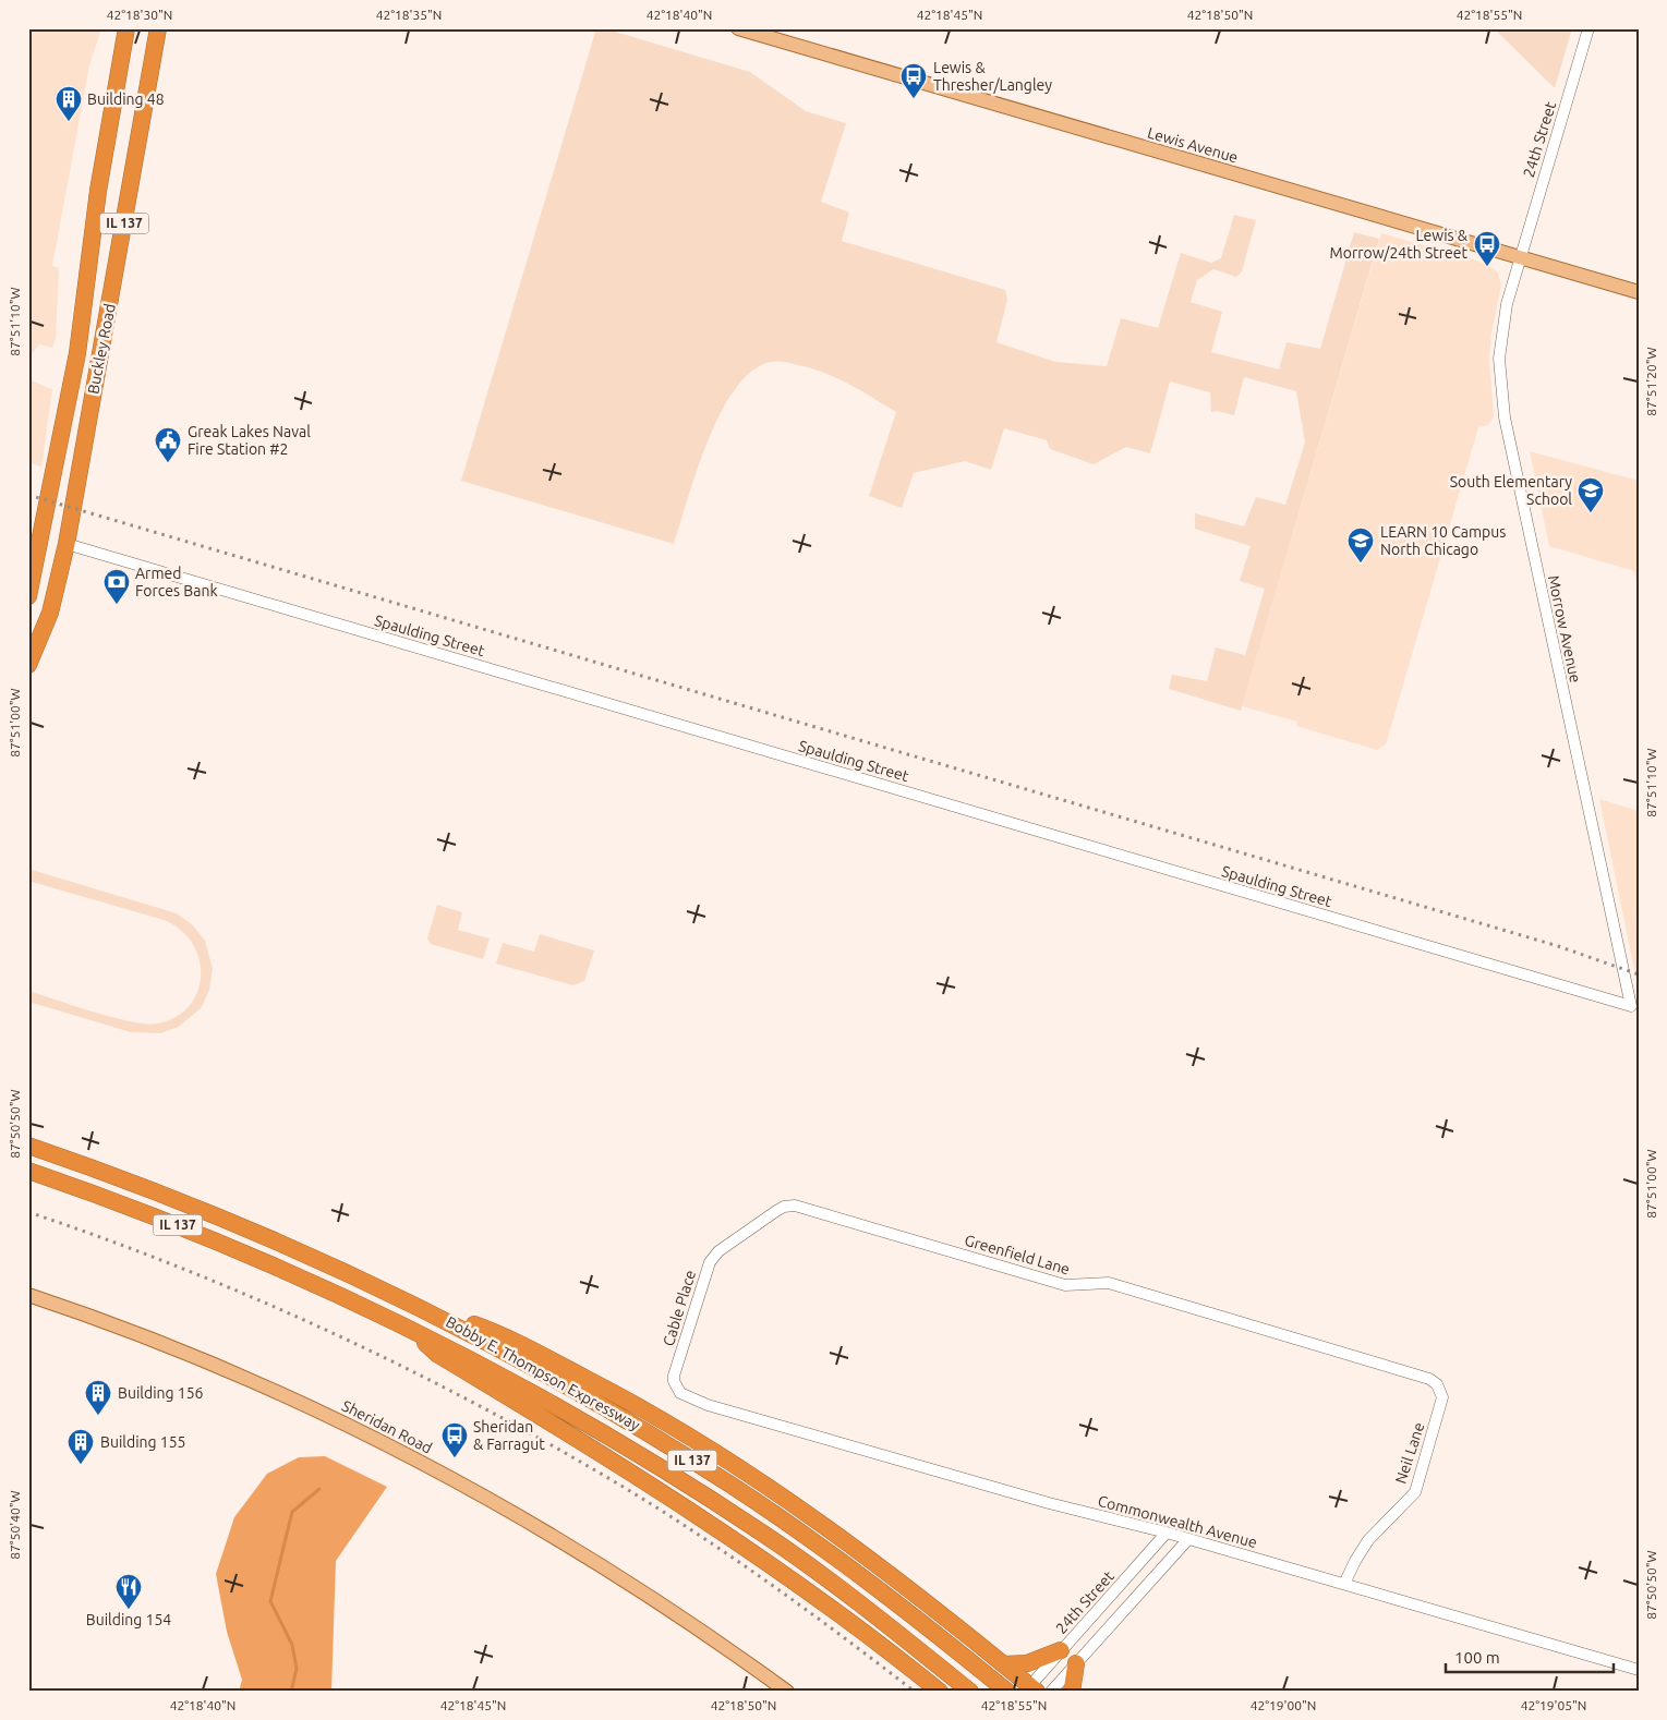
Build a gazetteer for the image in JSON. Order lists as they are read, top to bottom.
{
  "streets": {
    "highway": ["IL 137", "Buckley Road", "Bobby E. Thompson Expressway"],
    "main road": ["Lewis Avenue", "Sheridan Road"],
    "street": [
      "24th Street",
      "Morrow Avenue",
      "Spaulding Street",
      "Greenfield Lane",
      "Cable Place",
      "Neil Lane",
      "Commonwealth Avenue"
    ]
  },
  "crossings": [
    ["24th Street", "Lewis Avenue"],
    ["24th Street", "Morrow Avenue"],
    ["24th Street", "Commonwealth Avenue"],
    ["Lewis Avenue", "Morrow Avenue"],
    ["Buckley Road", "Spaulding Street"],
    ["Morrow Avenue", "Spaulding Street"],
    ["Greenfield Lane", "Cable Place"],
    ["Greenfield Lane", "Neil Lane"],
    ["Cable Place", "Commonwealth Avenue"],
    ["Neil Lane", "Commonwealth Avenue"]
  ],
  "places": {
    "bus stop": ["Lewis & Thresher/Langley", "Lewis & Morrow/24th Street", "Sheridan & Farragut"],
    "building": ["Building 48", "Building 156", "Building 155"],
    "public building": ["Greak Lakes Naval Fire Station #2"],
    "school or university": ["South Elementary School", "LEARN 10 Campus North Chicago"],
    "bank": ["Armed Forces Bank"],
    "restaurant": ["Building 154"]
  },
  "scale_bar": "100 m",
  "coordinates": [
    "42°18'30\"N",
    "42°18'35\"N",
    "42°18'40\"N",
    "42°18'45\"N",
    "42°18'50\"N",
    "42°18'55\"N",
    "87°51'10\"W",
    "87°51'20\"W",
    "87°51'00\"W",
    "87°50'50\"W",
    "87°50'40\"W",
    "42°19'00\"N",
    "42°19'05\"N"
  ]
}
